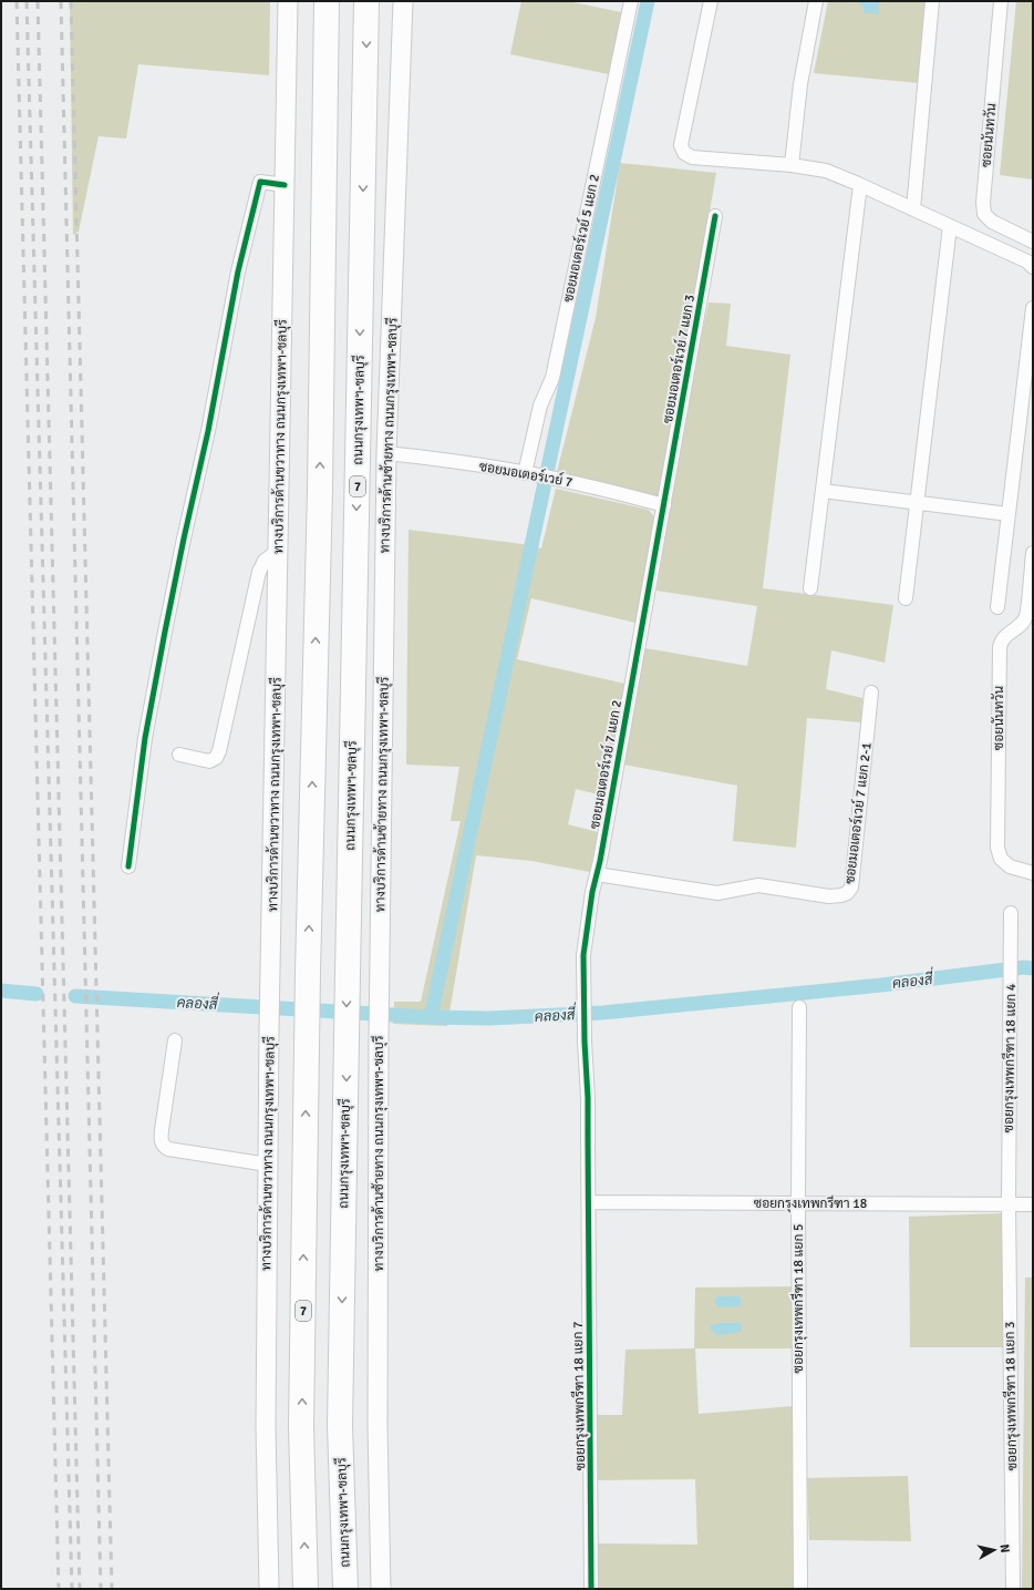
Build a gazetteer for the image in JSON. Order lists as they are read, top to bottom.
{
  "streets": {
    "highway": ["ถนนกรุงเทพฯ-ชลบุรี", "7"],
    "main road": ["ทางบริการด้านซ้ายทาง ถนนกรุงเทพฯ-ชลบุรี", "ทางบริการด้านขวาทาง ถนนกรุงเทพฯ-ชลบุรี"],
    "street": [
      "ซอยนันทวัน",
      "ซอยมอเตอร์เวย์ 5 แยก 2",
      "ซอยมอเตอร์เวย์ 7 แยก 3",
      "ซอยมอเตอร์เวย์ 7",
      "ซอยมอเตอร์เวย์ 7 แยก 2",
      "ซอยมอเตอร์เวย์ 7 แยก 2-1",
      "ซอยกรุงเทพกรีฑา 18 แยก 4",
      "ซอยกรุงเทพกรีฑา 18",
      "ซอยกรุงเทพกรีฑา 18 แยก 5",
      "ซอยกรุงเทพกรีฑา 18 แยก 7",
      "ซอยกรุงเทพกรีฑา 18 แยก 3"
    ]
  },
  "crossings": [
    ["ซอยมอเตอร์เวย์ 5 แยก 2", "ซอยมอเตอร์เวย์ 7"],
    ["ซอยมอเตอร์เวย์ 7 แยก 3", "ซอยมอเตอร์เวย์ 7"],
    ["ซอยมอเตอร์เวย์ 7 แยก 3", "ซอยมอเตอร์เวย์ 7 แยก 2"],
    ["ทางบริการด้านซ้ายทาง ถนนกรุงเทพฯ-ชลบุรี", "ซอยมอเตอร์เวย์ 7"],
    ["ซอยมอเตอร์เวย์ 7", "ซอยมอเตอร์เวย์ 7 แยก 2"],
    ["ซอยมอเตอร์เวย์ 7 แยก 2", "ซอยมอเตอร์เวย์ 7 แยก 2-1"],
    ["ซอยมอเตอร์เวย์ 7 แยก 2", "ซอยกรุงเทพกรีฑา 18 แยก 7"],
    ["ซอยกรุงเทพกรีฑา 18 แยก 4", "ซอยกรุงเทพกรีฑา 18"],
    ["ซอยกรุงเทพกรีฑา 18 แยก 4", "ซอยกรุงเทพกรีฑา 18 แยก 3"],
    ["ซอยกรุงเทพกรีฑา 18", "ซอยกรุงเทพกรีฑา 18 แยก 5"],
    ["ซอยกรุงเทพกรีฑา 18", "ซอยกรุงเทพกรีฑา 18 แยก 7"],
    ["ซอยกรุงเทพกรีฑา 18", "ซอยกรุงเทพกรีฑา 18 แยก 3"]
  ],
  "water": ["คลองสี่"],
  "north": "right"
}
